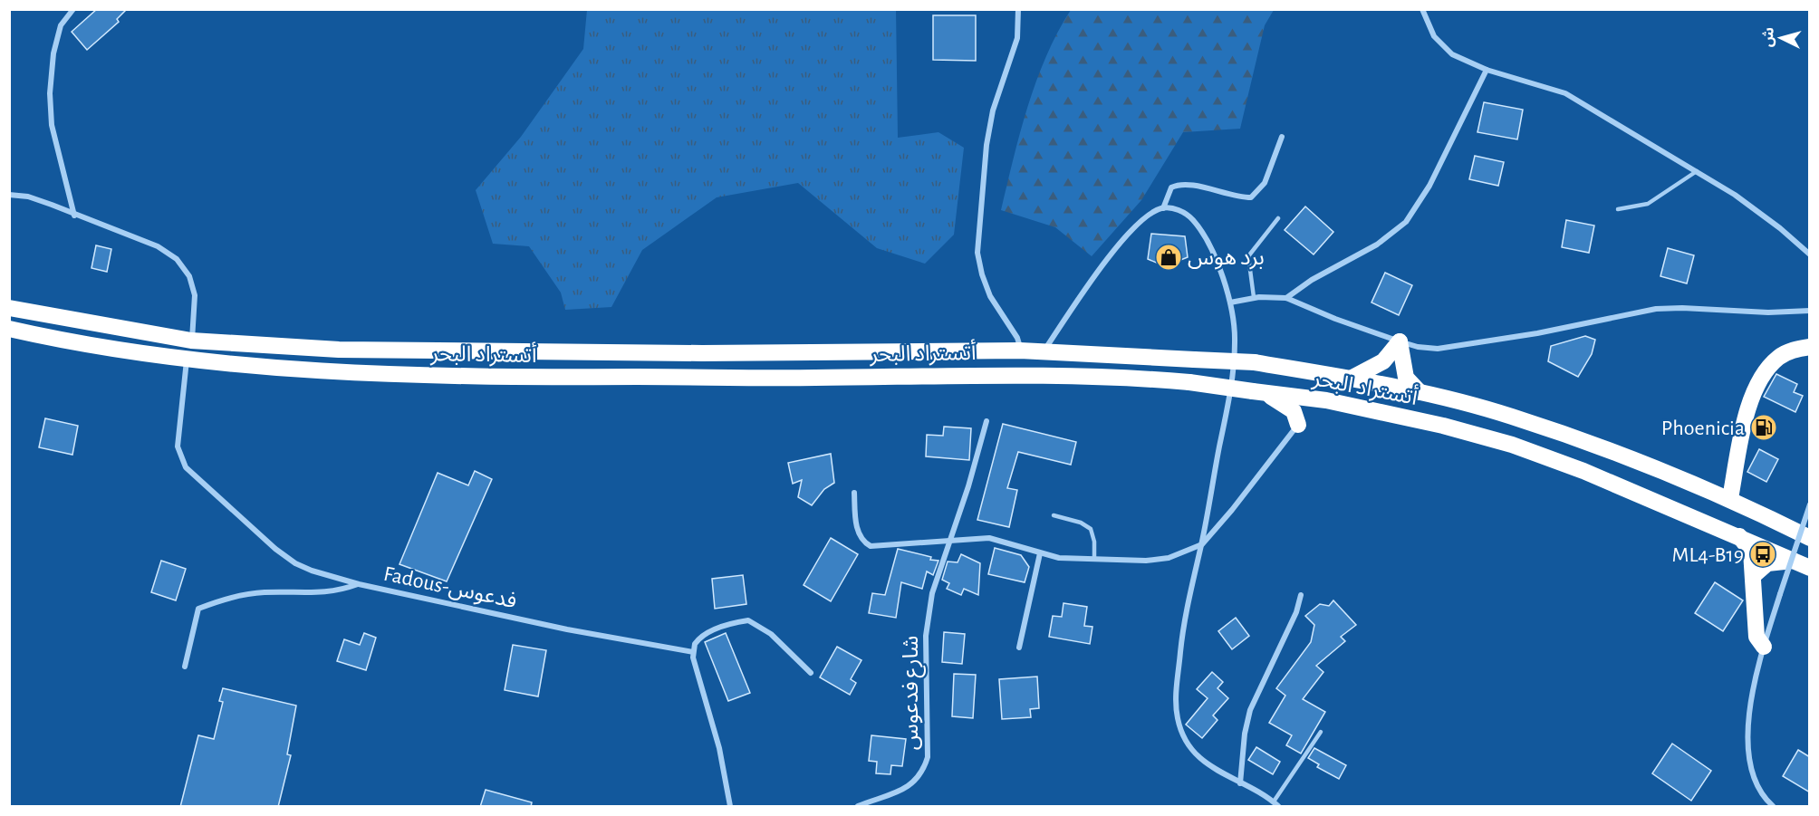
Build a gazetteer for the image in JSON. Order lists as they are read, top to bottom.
{
  "streets": {
    "highway": ["أتستراد البحر"],
    "street": ["Fadous-فدعوس", "شارع فدعوس"]
  },
  "crossings": [
    ["أتستراد البحر", "Fadous-فدعوس"]
  ],
  "places": {
    "shop": ["برد هوس"],
    "fuel station": ["Phoenicia"],
    "bus stop": ["ML4-B19"]
  },
  "north": "left"
}
